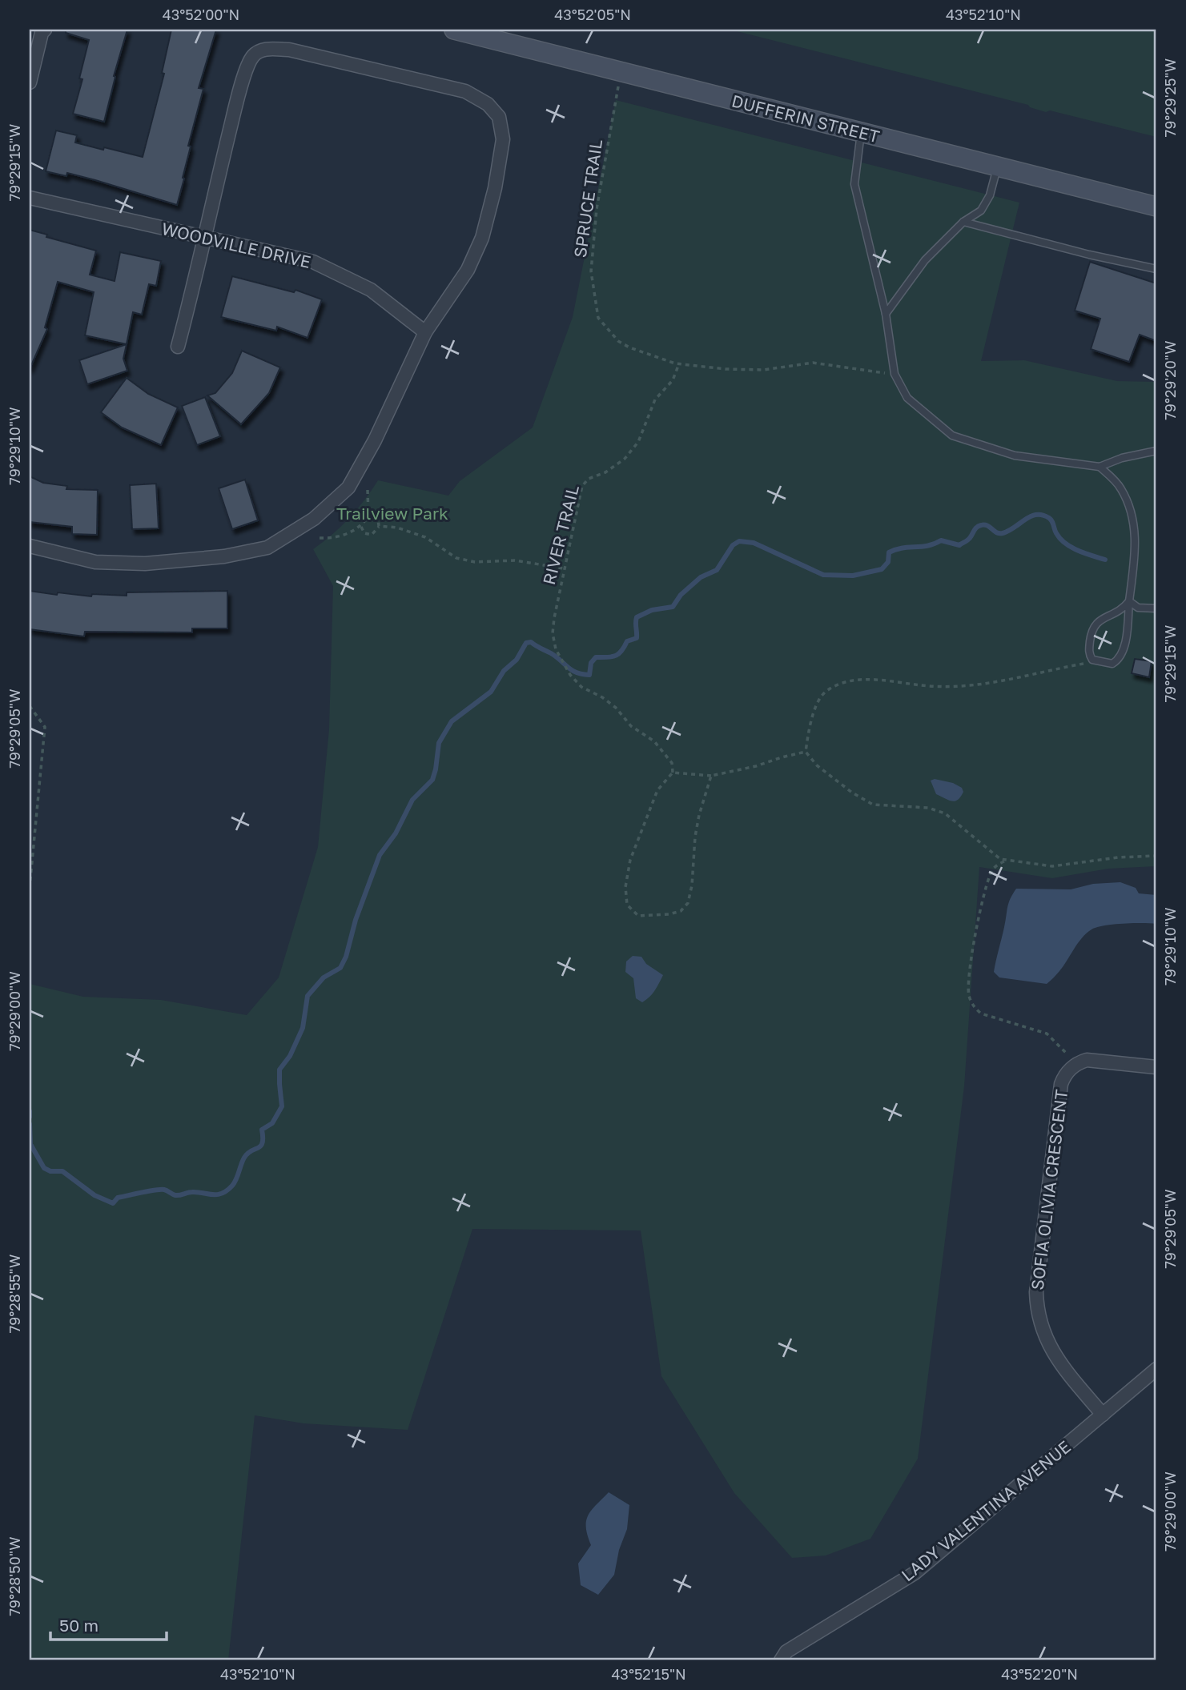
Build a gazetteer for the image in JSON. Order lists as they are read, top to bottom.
{
  "streets": {
    "main road": ["DUFFERIN STREET"],
    "street": ["WOODVILLE DRIVE", "SOFIA OLIVIA CRESCENT", "LADY VALENTINA AVENUE"],
    "path": ["SPRUCE TRAIL", "RIVER TRAIL"]
  },
  "crossings": [
    ["DUFFERIN STREET", "SPRUCE TRAIL"],
    ["SPRUCE TRAIL", "RIVER TRAIL"],
    ["SOFIA OLIVIA CRESCENT", "LADY VALENTINA AVENUE"]
  ],
  "parks": ["Trailview Park"],
  "scale_bar": "50 m",
  "coordinates": [
    "43°52'00\"N",
    "43°52'05\"N",
    "43°52'10\"N",
    "79°29'25\"W",
    "79°29'15\"W",
    "79°29'20\"W",
    "79°29'10\"W",
    "79°29'05\"W",
    "79°29'00\"W",
    "79°28'55\"W",
    "79°28'50\"W",
    "43°52'15\"N",
    "43°52'20\"N"
  ]
}
